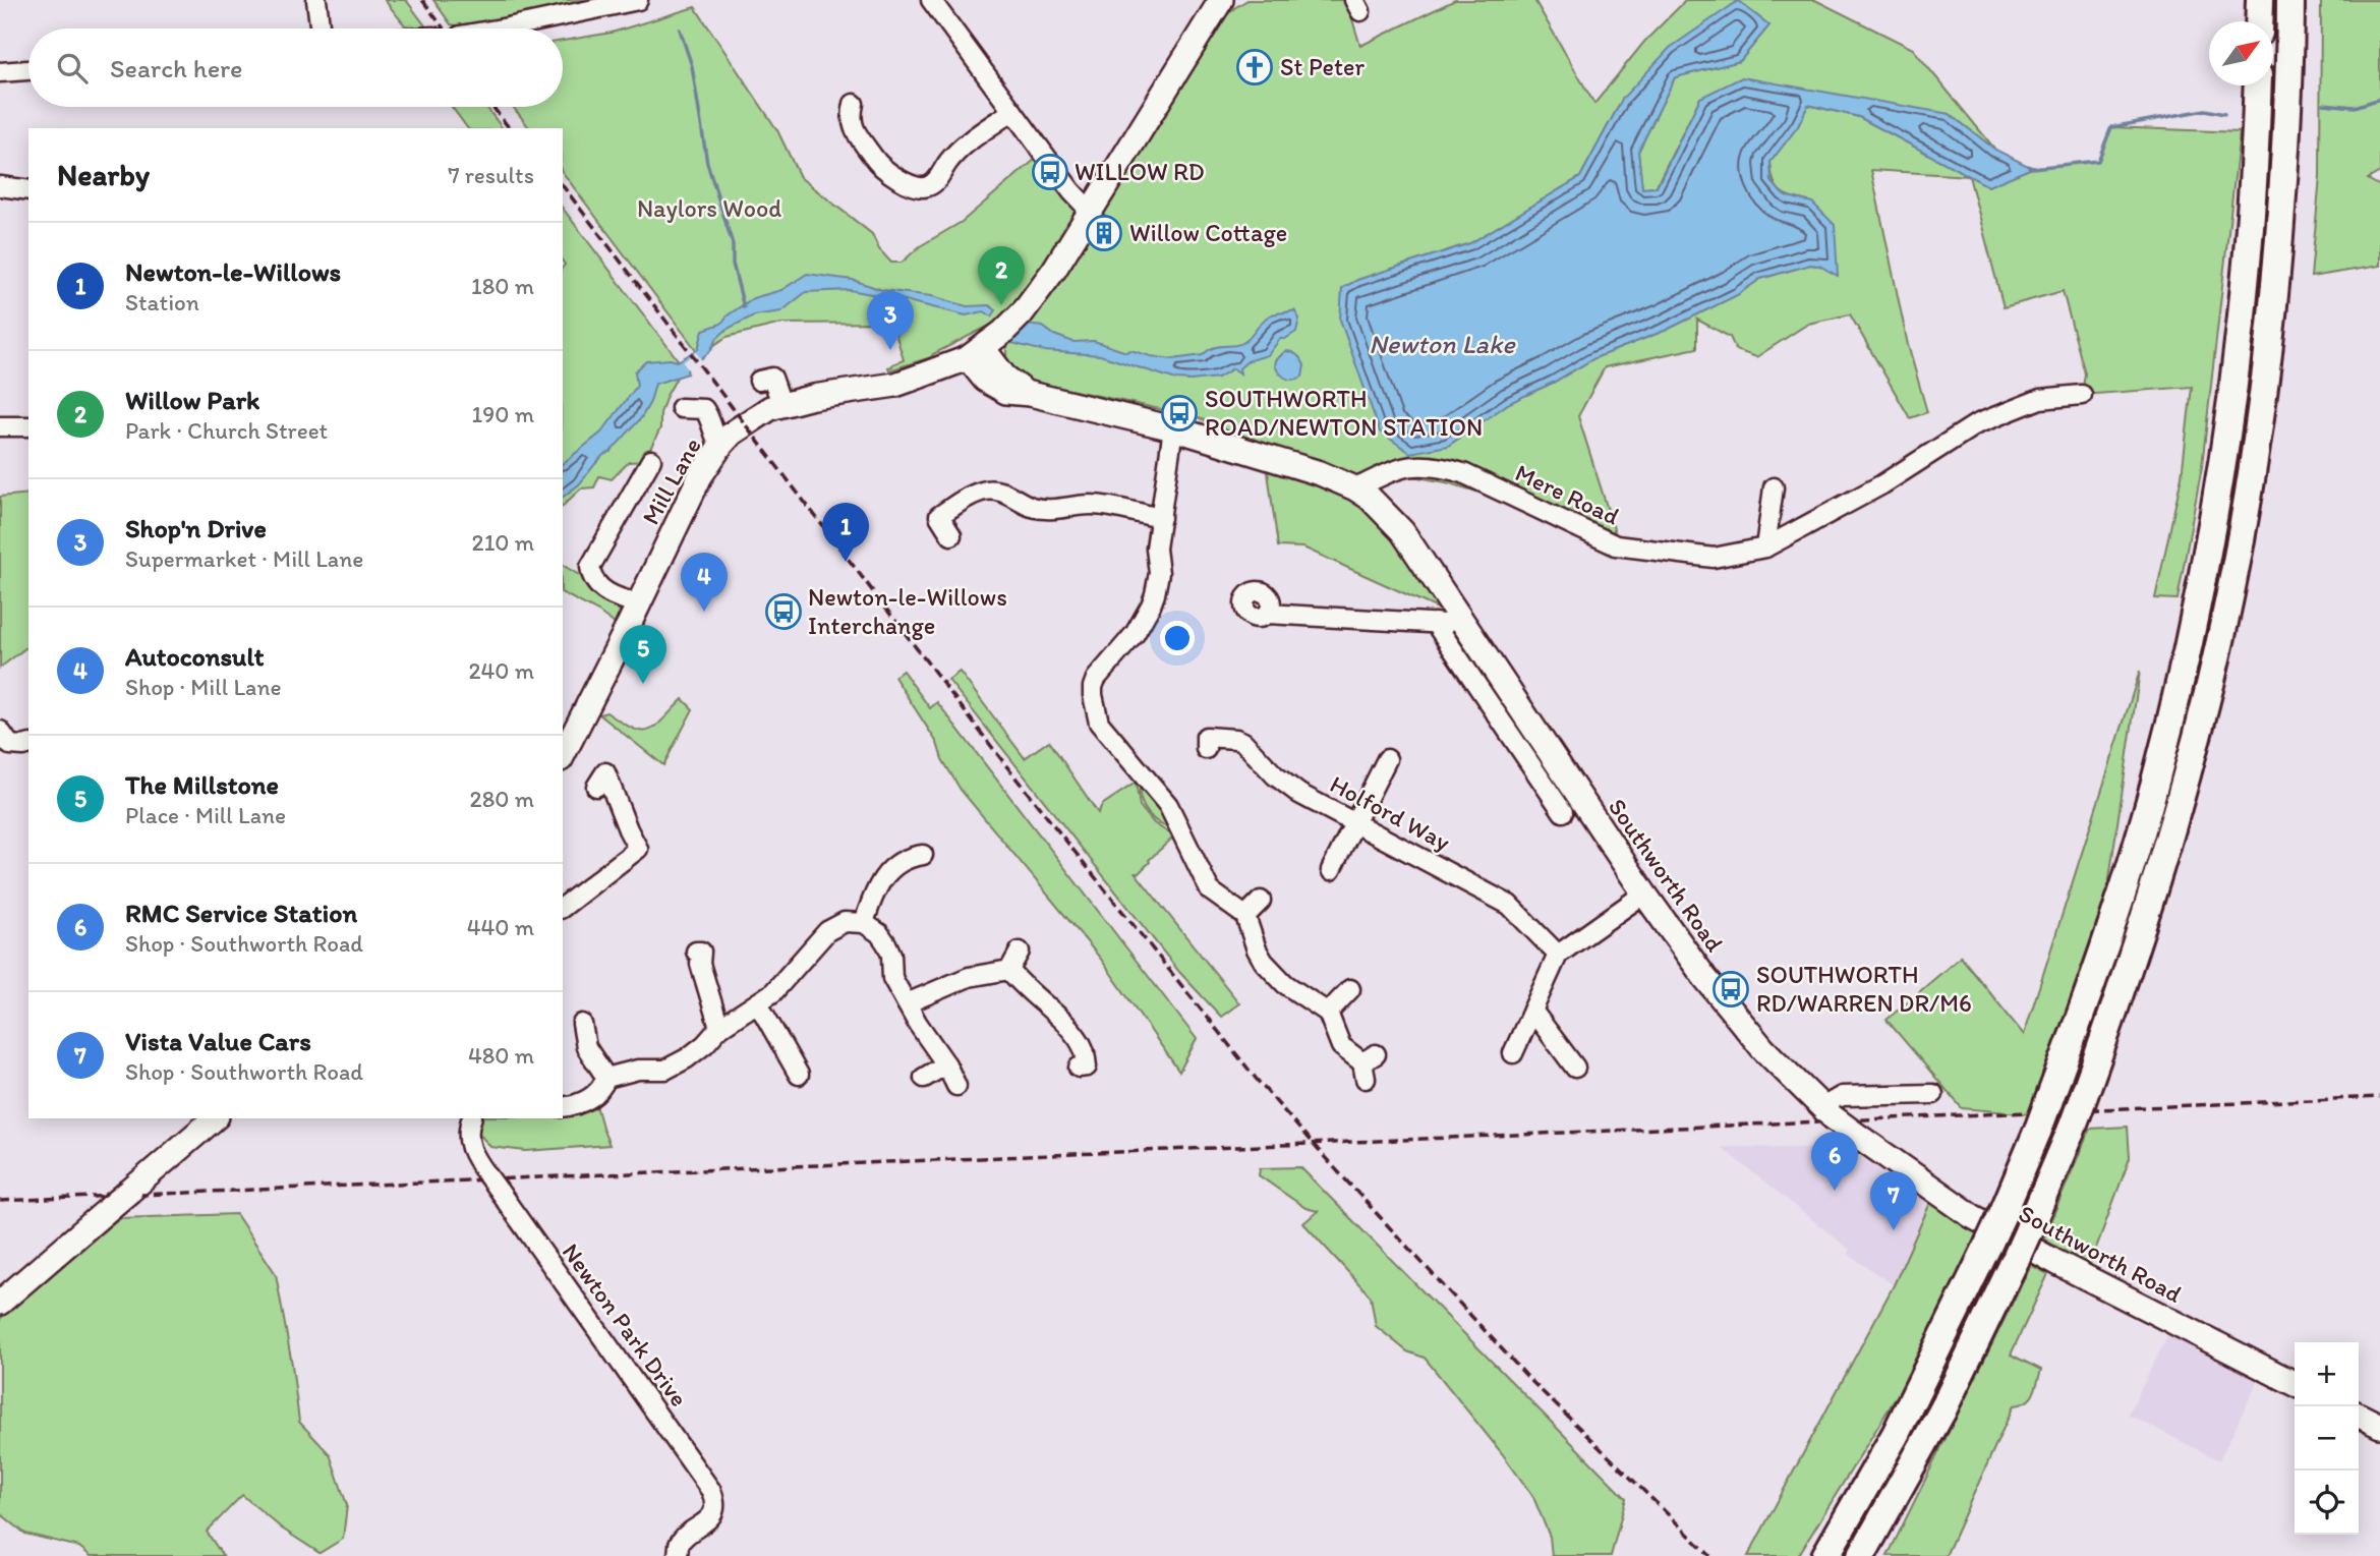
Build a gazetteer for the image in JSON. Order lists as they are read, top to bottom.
{
  "streets": {
    "main road": ["Mill Lane", "Southworth Road"],
    "street": ["Mere Road", "Holford Way", "Newton Park Drive"]
  },
  "crossings": [
    ["Mill Lane", "Southworth Road"],
    ["Mere Road", "Southworth Road"]
  ],
  "water": ["Newton Lake"],
  "parks": ["Naylors Wood"],
  "places": {
    "church": ["St Peter"],
    "bus stop": [
      "WILLOW RD",
      "SOUTHWORTH ROAD/NEWTON STATION",
      "Newton-le-Willows Interchange",
      "SOUTHWORTH RD/WARREN DR/M6"
    ],
    "building": ["Willow Cottage"]
  },
  "north": "top right",
  "page": {
    "search": "Search here",
    "heading": ["Nearby", "7 results"],
    "list": [
      {
        "mark": "1",
        "name": "Newton-le-Willows",
        "note": "Station",
        "value": "180 m"
      },
      {
        "mark": "2",
        "name": "Willow Park",
        "note": "Park · Church Street",
        "value": "190 m"
      },
      {
        "mark": "3",
        "name": "Shop'n Drive",
        "note": "Supermarket · Mill Lane",
        "value": "210 m"
      },
      {
        "mark": "4",
        "name": "Autoconsult",
        "note": "Shop · Mill Lane",
        "value": "240 m"
      },
      {
        "mark": "5",
        "name": "The Millstone",
        "note": "Place · Mill Lane",
        "value": "280 m"
      },
      {
        "mark": "6",
        "name": "RMC Service Station",
        "note": "Shop · Southworth Road",
        "value": "440 m"
      },
      {
        "mark": "7",
        "name": "Vista Value Cars",
        "note": "Shop · Southworth Road",
        "value": "480 m"
      }
    ],
    "pins": [
      "2",
      "3",
      "1",
      "4",
      "5",
      "6",
      "7"
    ],
    "map_buttons": ["+", "−"]
  }
}
